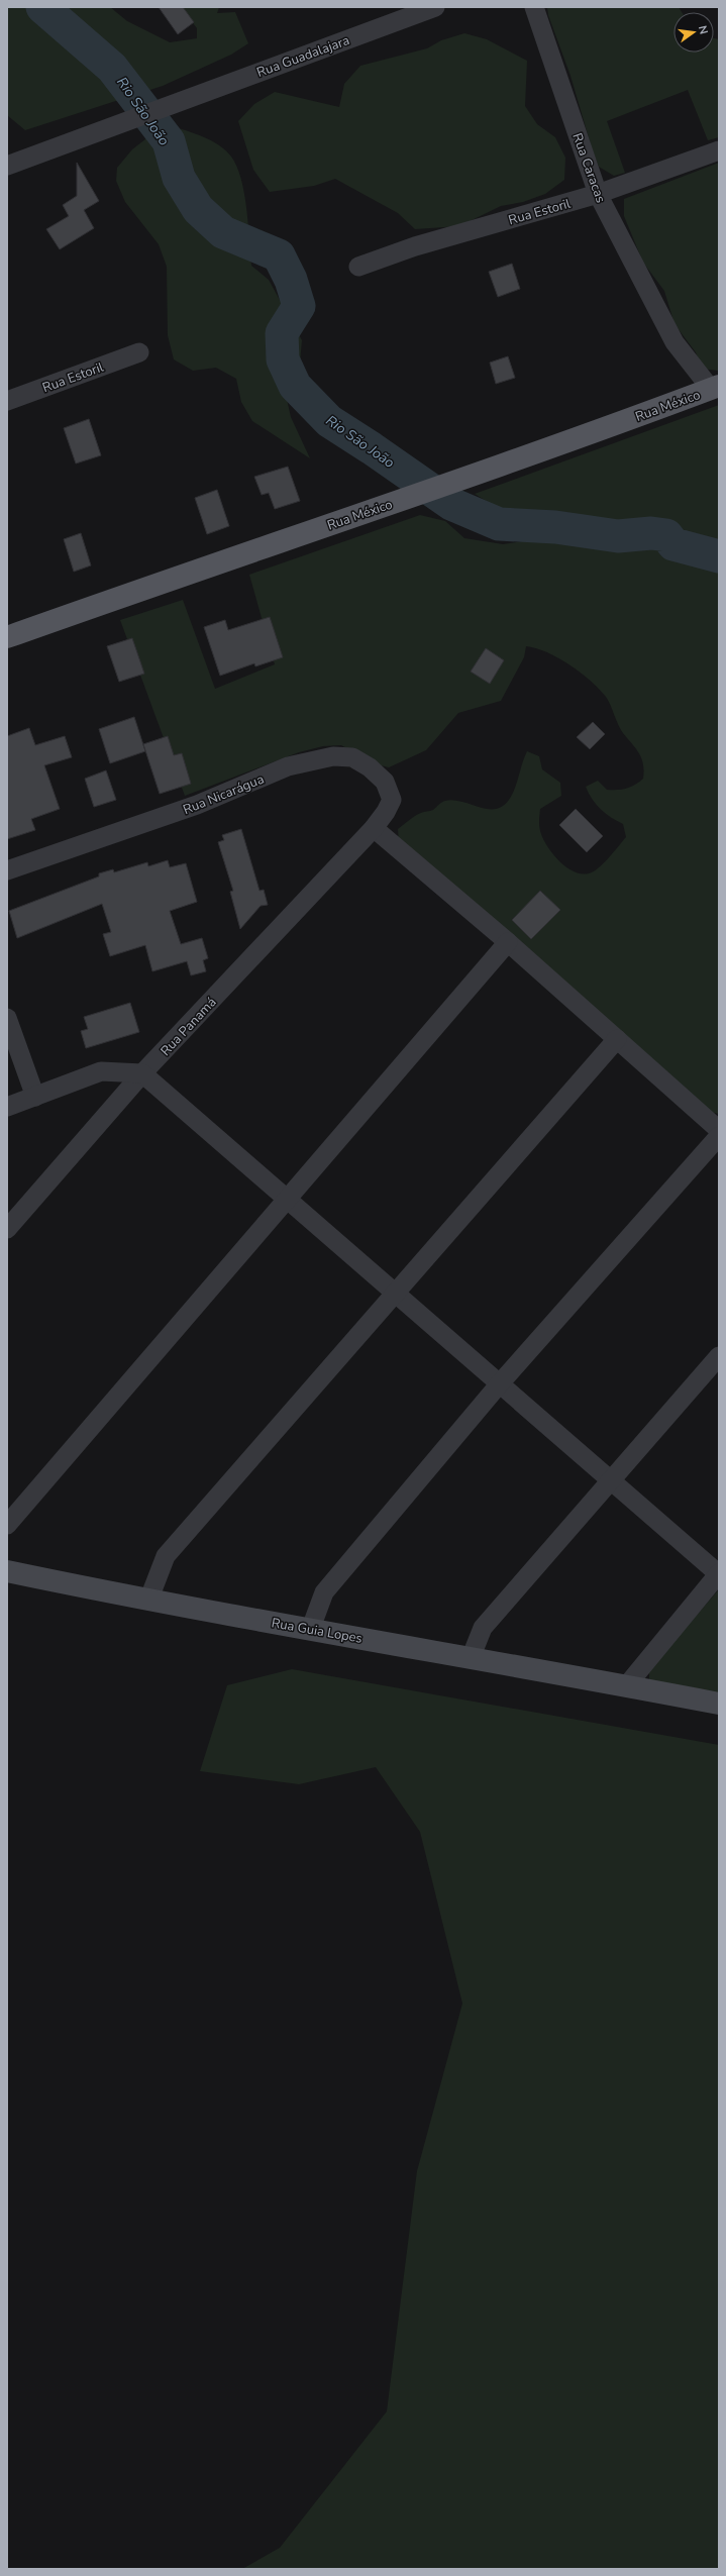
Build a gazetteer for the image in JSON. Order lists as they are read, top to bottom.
{
  "streets": {
    "main road": ["Rua México"],
    "street": [
      "Rua Guadalajara",
      "Rua Caracas",
      "Rua Estoril",
      "Rua Nicarágua",
      "Rua Panamá",
      "Rua Guia Lopes"
    ]
  },
  "crossings": [
    ["Rua Caracas", "Rua Estoril"],
    ["Rua Caracas", "Rua México"],
    ["Rua Nicarágua", "Rua Panamá"]
  ],
  "water": ["Rio São João"],
  "north": "right"
}
